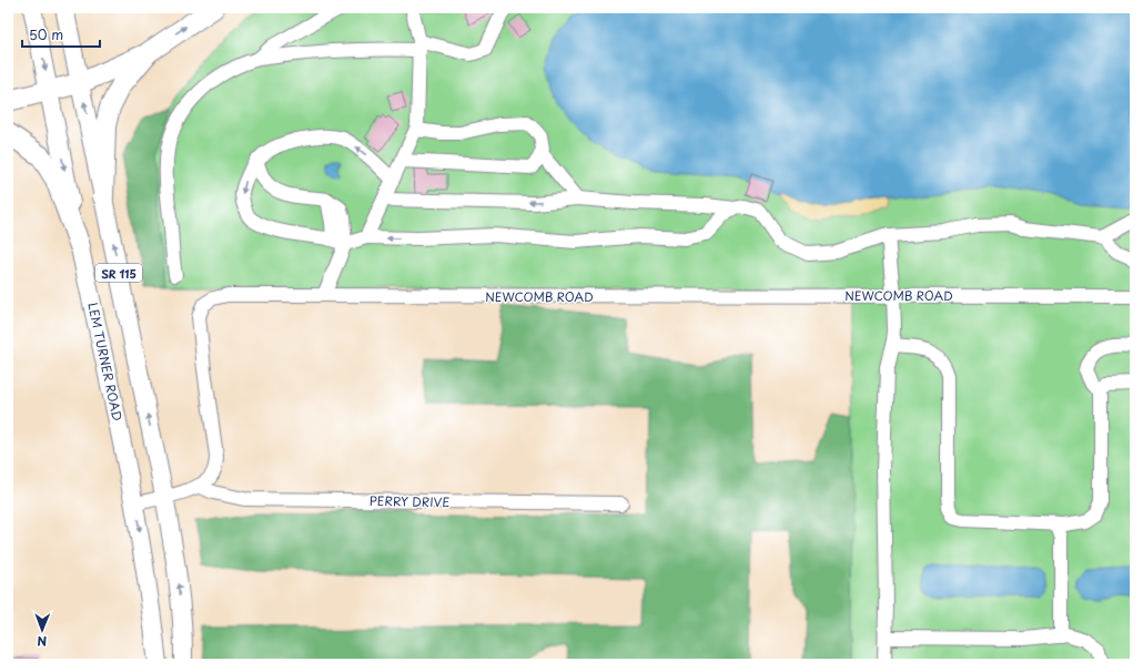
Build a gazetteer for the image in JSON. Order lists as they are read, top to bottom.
{
  "streets": {
    "main road": ["SR 115", "LEM TURNER ROAD"],
    "street": ["NEWCOMB ROAD", "PERRY DRIVE"]
  },
  "crossings": [
    ["SR 115", "NEWCOMB ROAD"],
    ["NEWCOMB ROAD", "LEM TURNER ROAD"],
    ["NEWCOMB ROAD", "PERRY DRIVE"]
  ],
  "scale_bar": "50 m",
  "north": "bottom"
}
